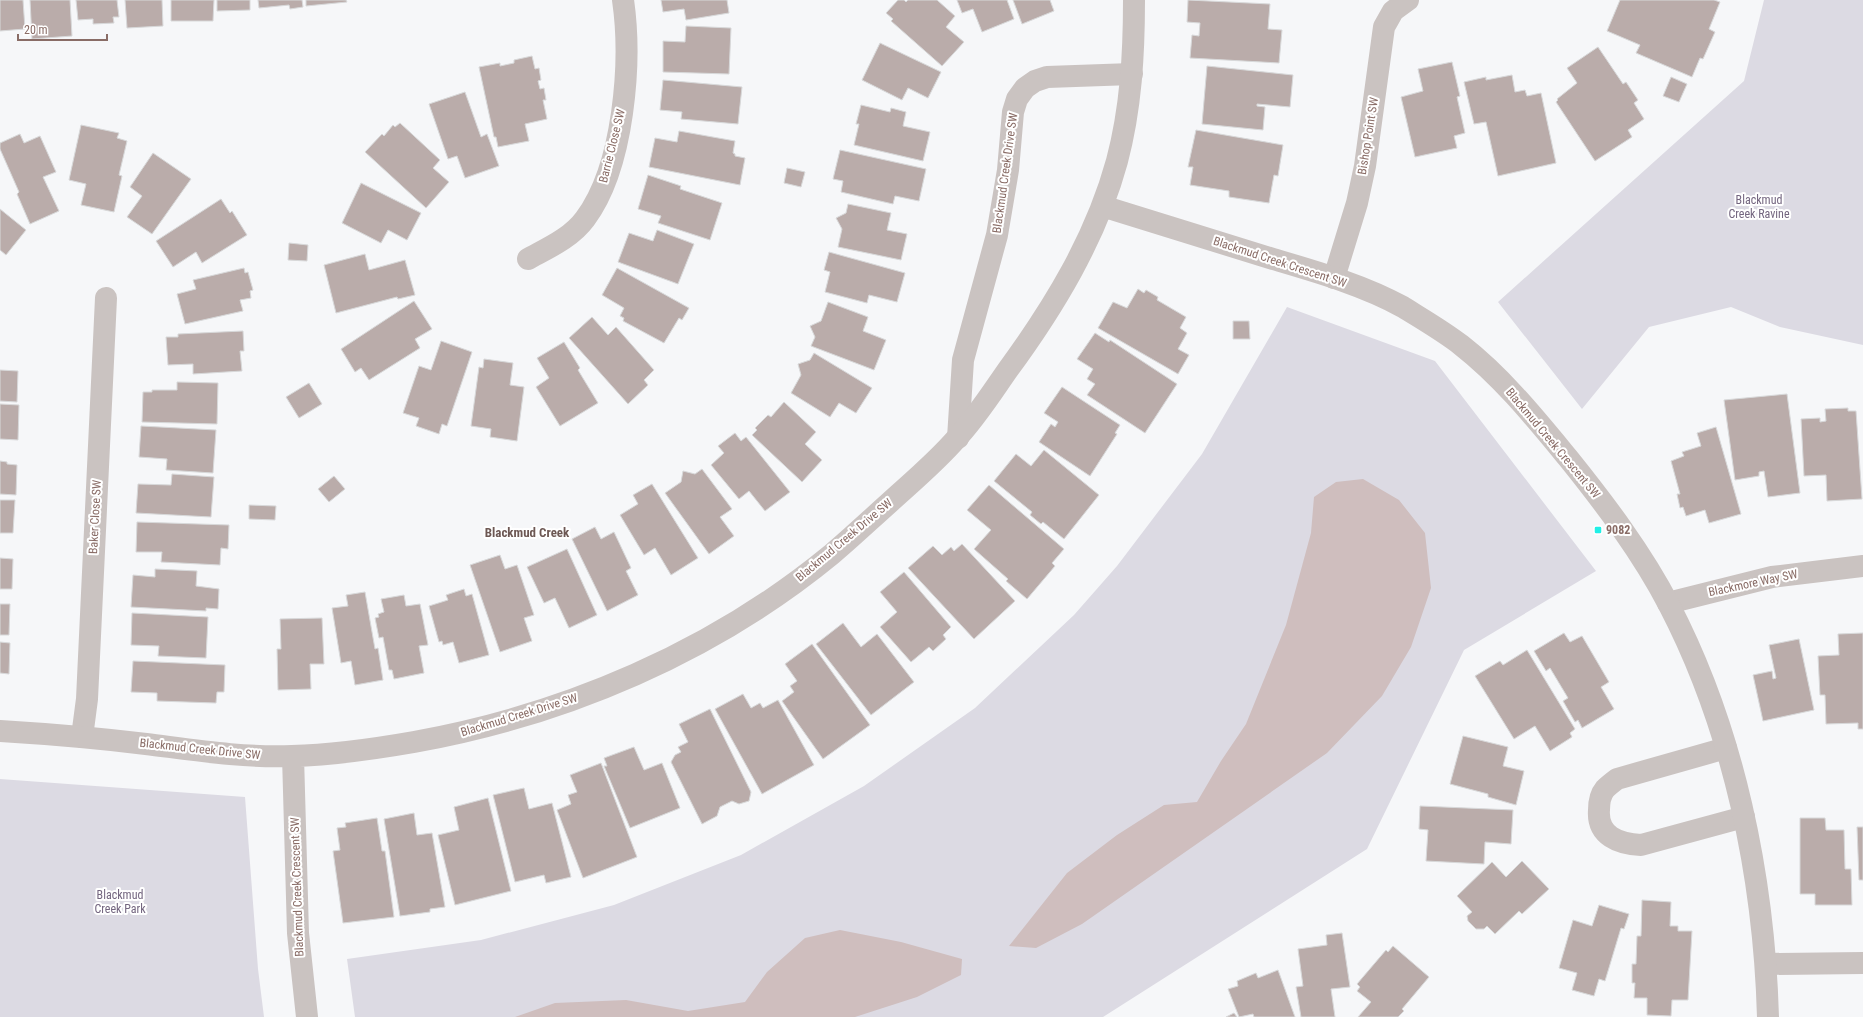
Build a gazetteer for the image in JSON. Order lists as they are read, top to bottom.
{
  "streets": {
    "street": [
      "Bishop Point SW",
      "Barrie Close SW",
      "Blackmud Creek Drive SW",
      "Blackmud Creek Crescent SW",
      "Baker Close SW",
      "Blackmore Way SW"
    ]
  },
  "crossings": [
    ["Bishop Point SW", "Blackmud Creek Crescent SW"],
    ["Blackmud Creek Drive SW", "Blackmud Creek Crescent SW"],
    ["Blackmud Creek Drive SW", "Baker Close SW"],
    ["Blackmud Creek Crescent SW", "Blackmore Way SW"]
  ],
  "districts": ["Blackmud Creek"],
  "parks": ["Blackmud Creek Ravine", "Blackmud Creek Park"],
  "places": {
    "transit": ["9082"]
  },
  "scale_bar": "20 m"
}
